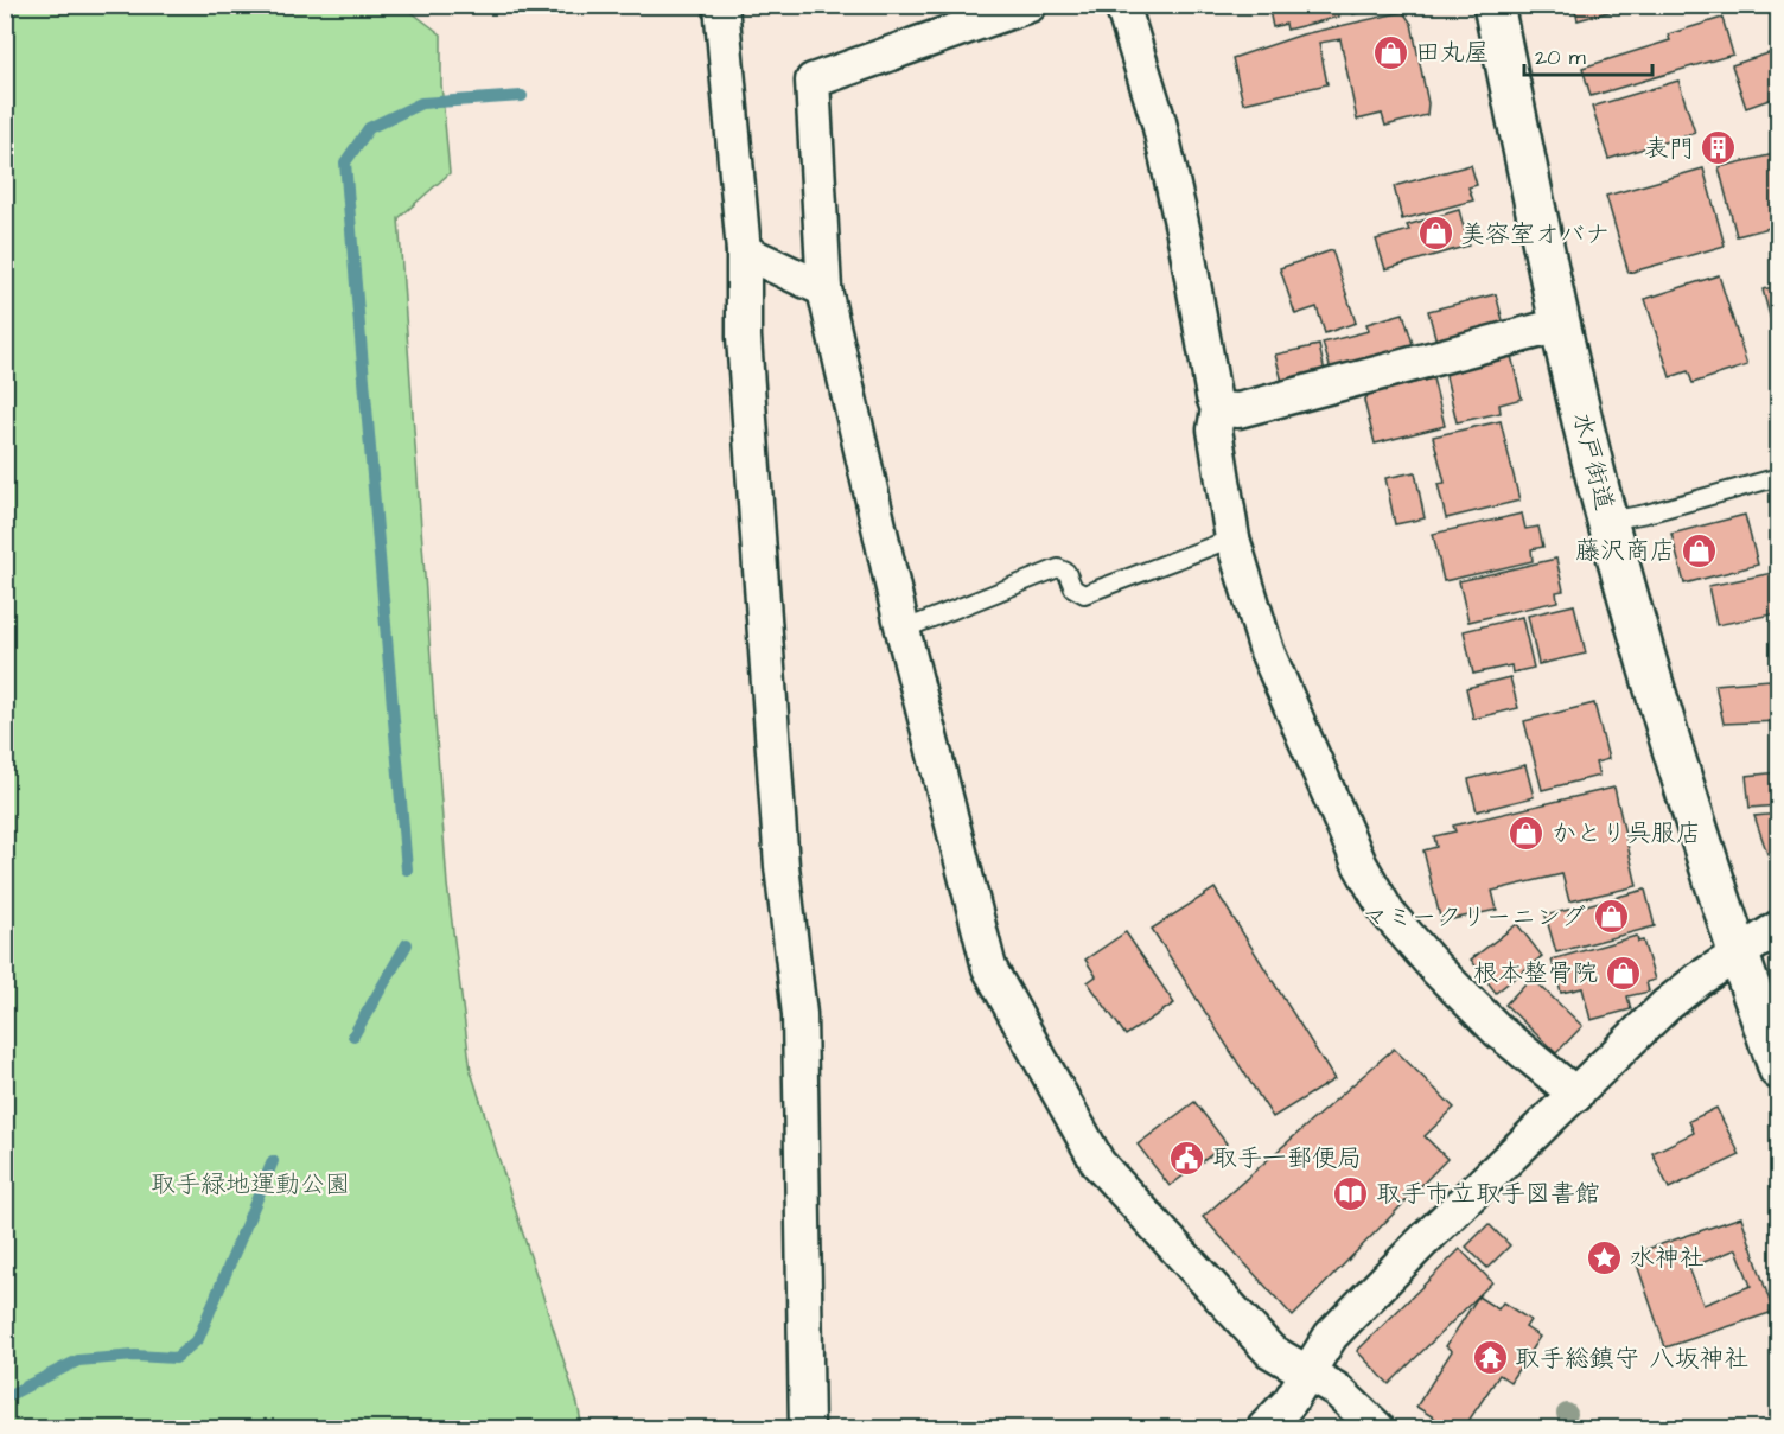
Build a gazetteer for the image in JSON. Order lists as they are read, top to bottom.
{
  "streets": {
    "main road": ["水戸街道"]
  },
  "parks": ["取手緑地運動公園"],
  "places": {
    "shop": [
      "田丸屋",
      "美容室オバナ",
      "藤沢商店",
      "かとり呉服店",
      "マミークリーニング",
      "根本整骨院"
    ],
    "building": ["表門"],
    "public building": ["取手一郵便局"],
    "library": ["取手市立取手図書館"],
    "place": ["水神社"],
    "temple": ["取手総鎮守 八坂神社"]
  },
  "scale_bar": "20 m"
}
